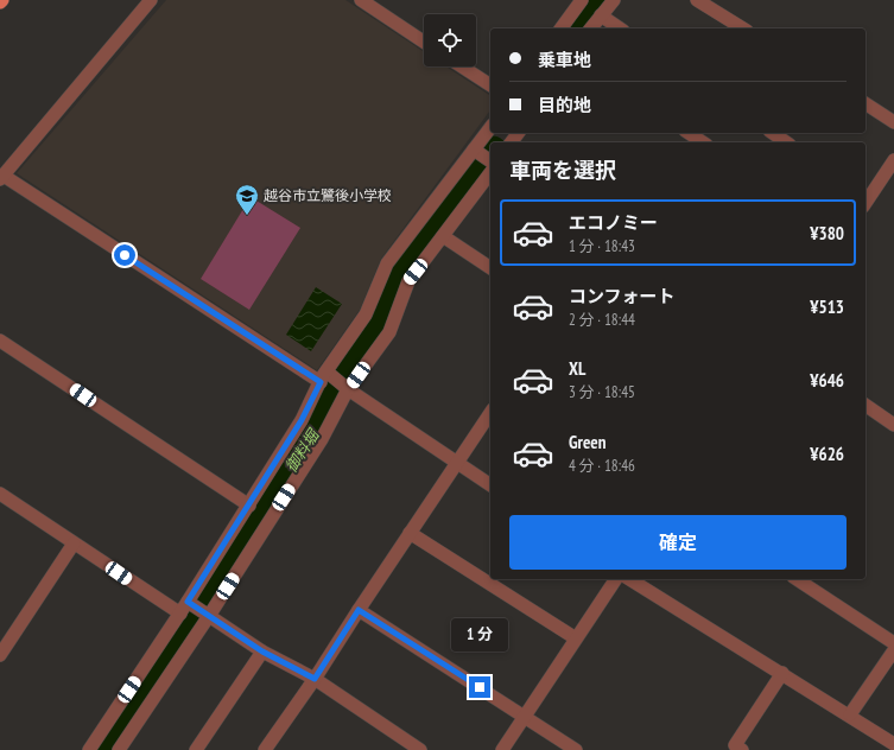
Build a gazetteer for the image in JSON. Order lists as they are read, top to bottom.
{
  "water": ["御料堀"],
  "places": {
    "school or university": ["越谷市立鷺後小学校"]
  },
  "page": {
    "banner": ["乗車地", "目的地"],
    "heading": "車両を選択",
    "list": [
      {
        "name": "エコノミー",
        "note": "1 分 · 18:43",
        "value": "¥380"
      },
      {
        "name": "コンフォート",
        "note": "2 分 · 18:44",
        "value": "¥513"
      },
      {
        "name": "XL",
        "note": "3 分 · 18:45",
        "value": "¥646"
      },
      {
        "name": "Green",
        "note": "4 分 · 18:46",
        "value": "¥626"
      }
    ],
    "buttons": "確定",
    "bubble": "1 分"
  }
}
